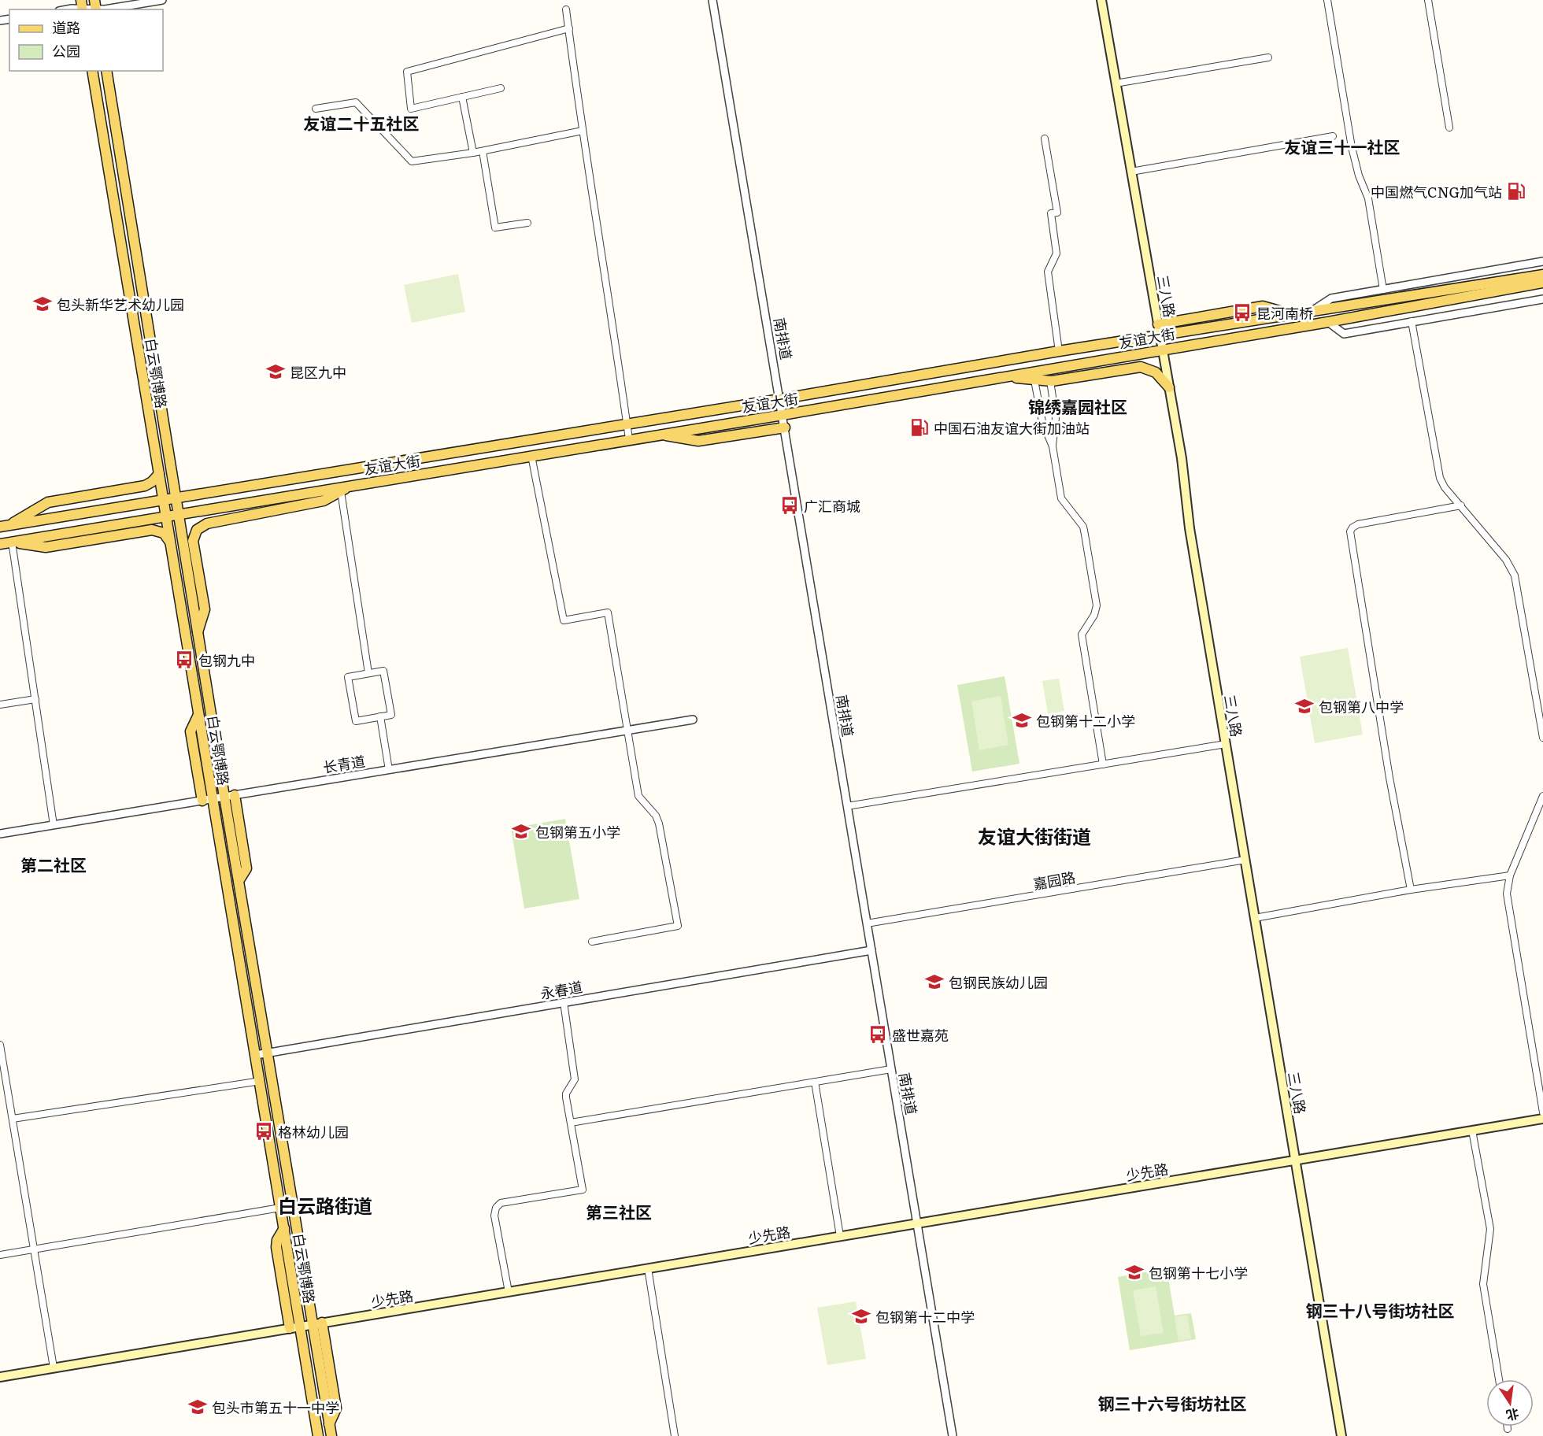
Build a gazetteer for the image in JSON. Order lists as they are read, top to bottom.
{
  "streets": {
    "main road": [
      "三八路",
      "友谊大街",
      "白云鄂博路",
      "少先路"
    ],
    "street": [
      "南排道",
      "长青道",
      "嘉园路",
      "永春道"
    ]
  },
  "crossings": [
    ["三八路", "友谊大街"],
    ["三八路", "嘉园路"],
    ["三八路", "少先路"],
    ["友谊大街", "南排道"],
    ["友谊大街", "白云鄂博路"],
    ["南排道", "嘉园路"],
    ["南排道", "永春道"],
    ["南排道", "少先路"],
    ["白云鄂博路", "长青道"],
    ["白云鄂博路", "永春道"],
    ["白云鄂博路", "少先路"]
  ],
  "districts": [
    "友谊二十五社区",
    "友谊三十一社区",
    "锦绣嘉园社区",
    "友谊大街街道",
    "第二社区",
    "白云路街道",
    "第三社区",
    "钢三十八号街坊社区",
    "钢三十六号街坊社区"
  ],
  "places": {
    "fuel station": ["中国燃气CNG加气站", "中国石油友谊大街加油站"],
    "school or university": [
      "包头新华艺术幼儿园",
      "昆区九中",
      "包钢第八中学",
      "包钢第十二小学",
      "包钢第五小学",
      "包钢民族幼儿园",
      "包钢第十七小学",
      "包钢第十二中学",
      "包头市第五十一中学"
    ],
    "bus stop": [
      "昆河南桥",
      "广汇商城",
      "包钢九中",
      "盛世嘉苑",
      "格林幼儿园"
    ]
  },
  "legend": ["道路", "公园"],
  "north": "bottom"
}
